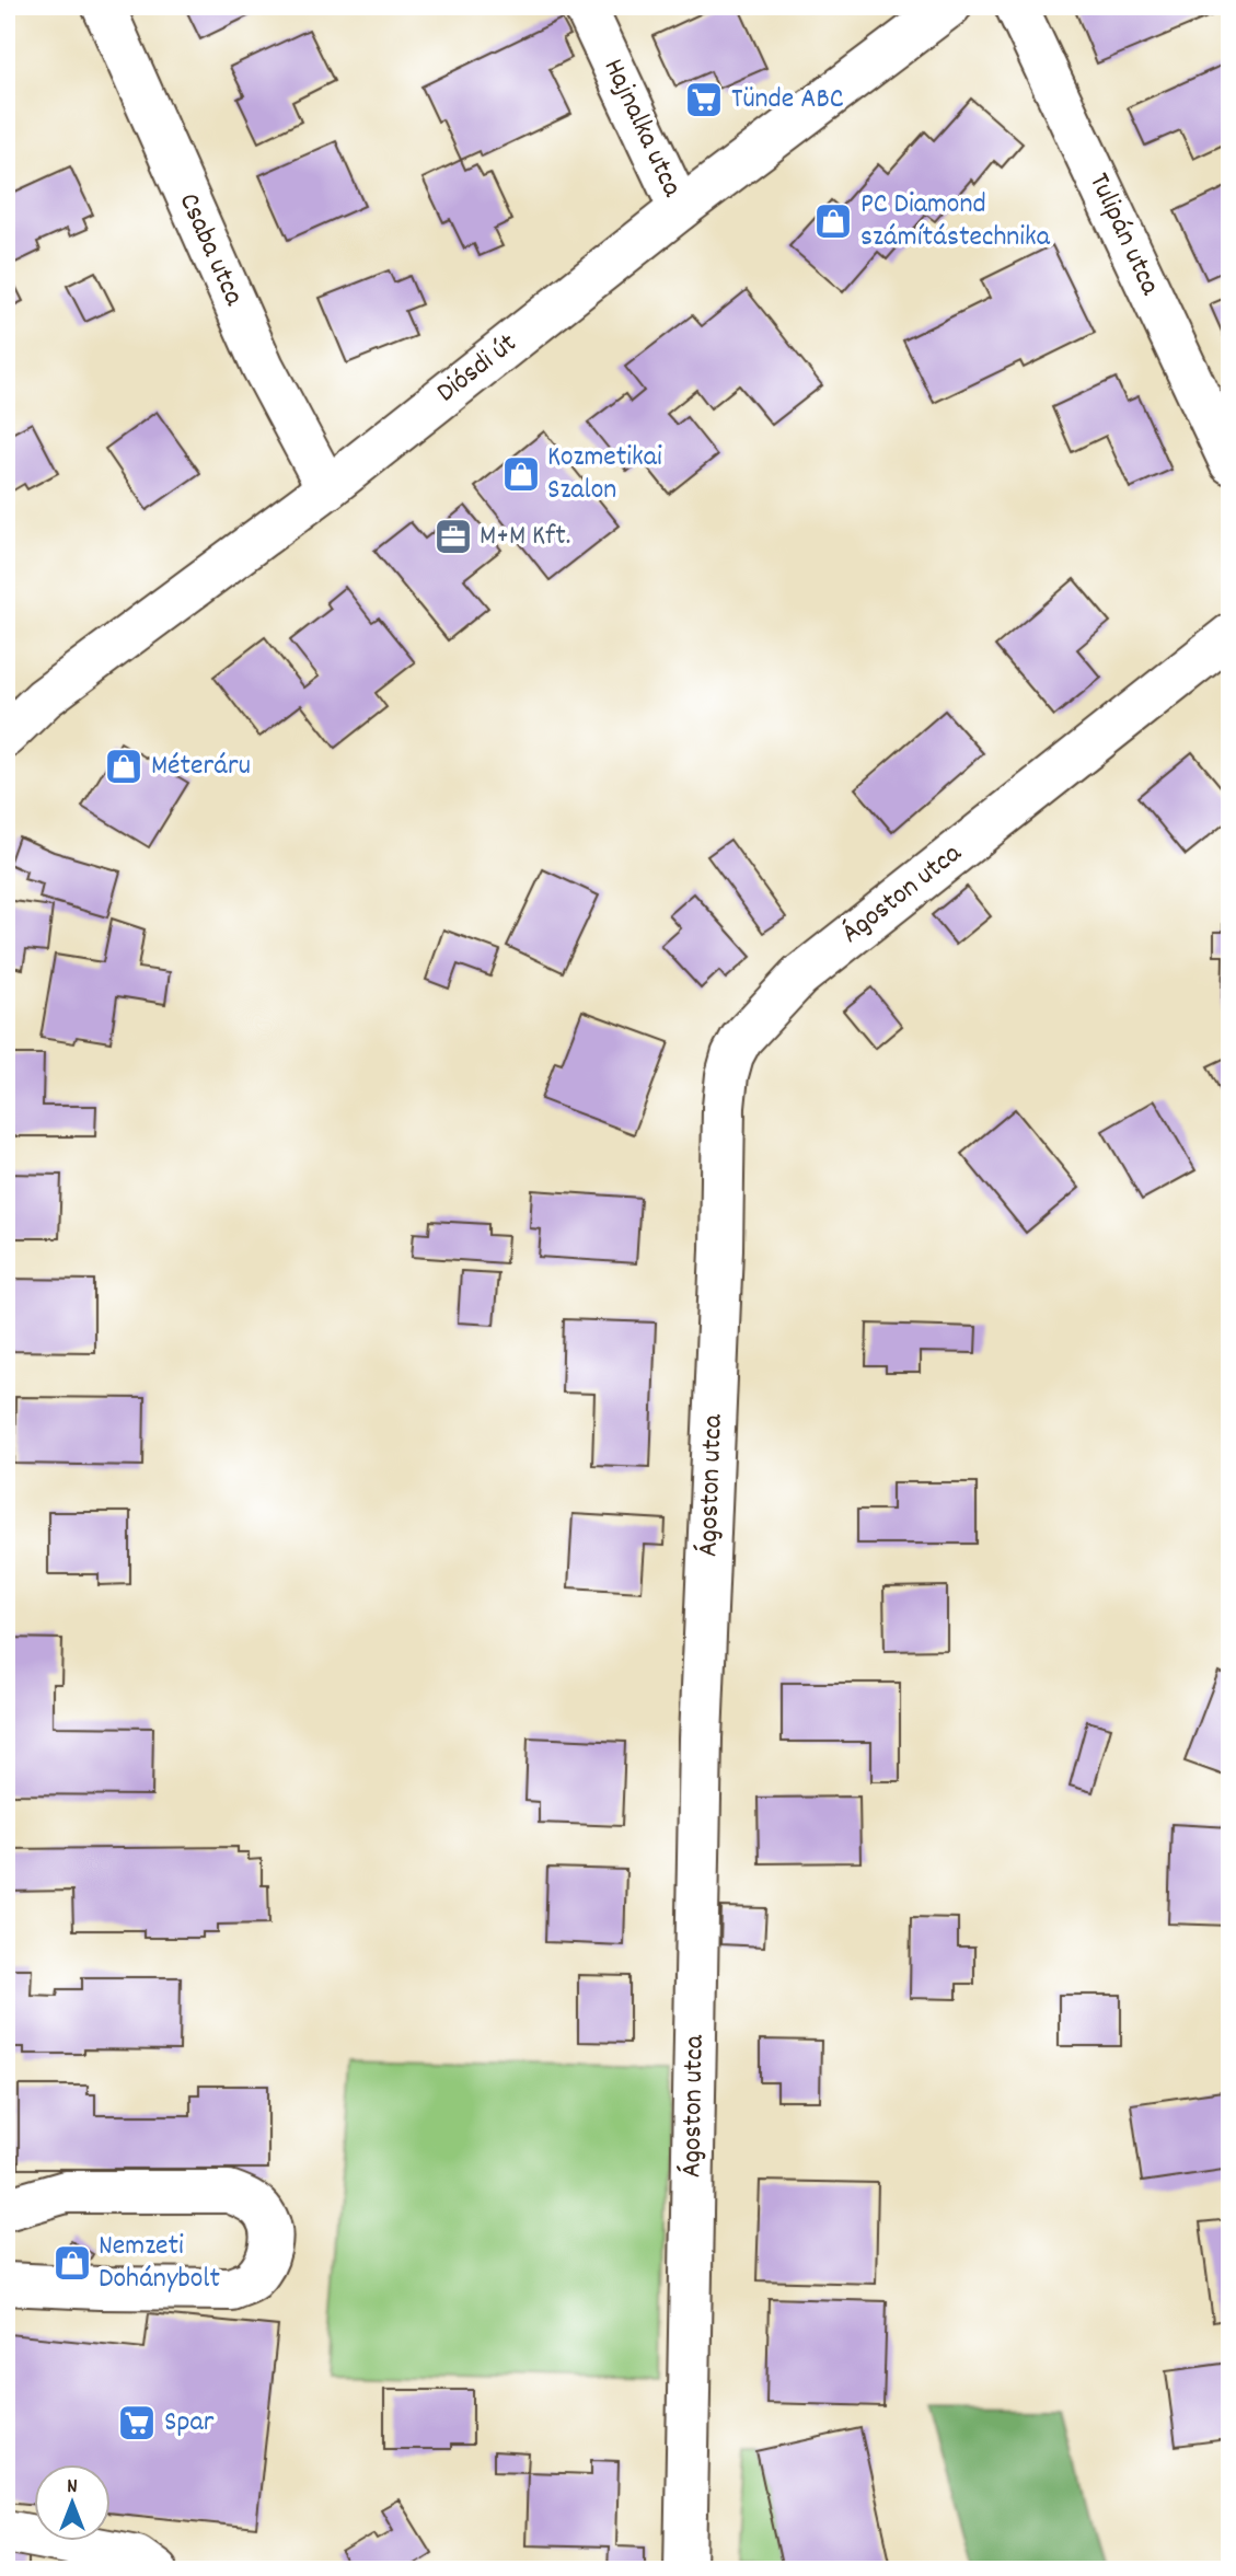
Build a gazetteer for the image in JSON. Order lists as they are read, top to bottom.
{
  "streets": {
    "street": [
      "Hajnalka utca",
      "Tulipán utca",
      "Csaba utca",
      "Diósdi út",
      "Ágoston utca"
    ]
  },
  "crossings": [
    ["Hajnalka utca", "Diósdi út"],
    ["Csaba utca", "Diósdi út"]
  ],
  "places": {
    "supermarket": ["Tünde ABC", "Spar"],
    "shop": [
      "PC Diamond számítástechnika",
      "Kozmetikai Szalon",
      "Méteráru",
      "Nemzeti Dohánybolt"
    ],
    "office": ["M+M Kft."]
  },
  "north": "top"
}
